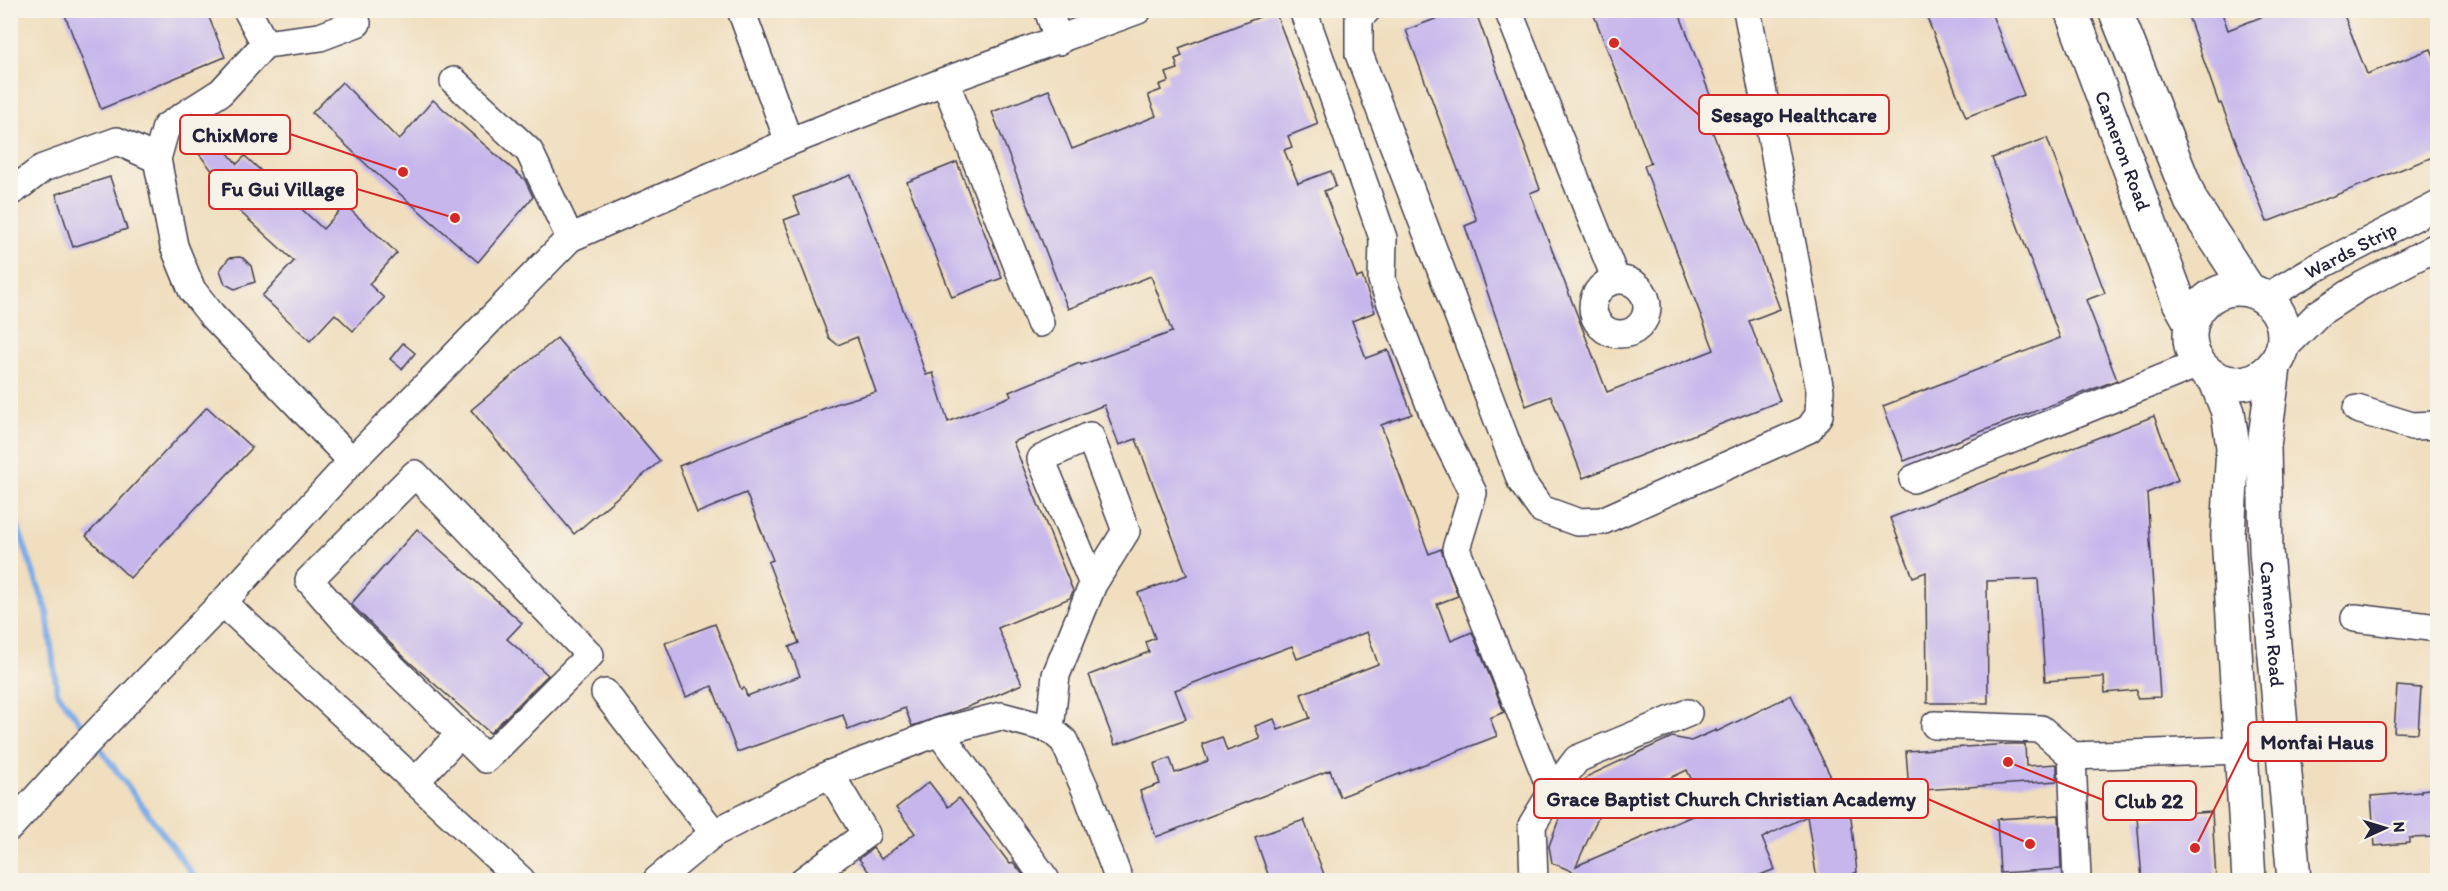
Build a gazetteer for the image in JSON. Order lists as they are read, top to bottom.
{
  "streets": {
    "main road": ["Cameron Road"],
    "street": ["Wards Strip"]
  },
  "crossings": [
    ["Cameron Road", "Wards Strip"]
  ],
  "places": [
    "Sesago Healthcare",
    "ChixMore",
    "Fu Gui Village",
    "Club 22",
    "Grace Baptist Church Christian Academy",
    "Monfai Haus"
  ],
  "north": "right"
}
